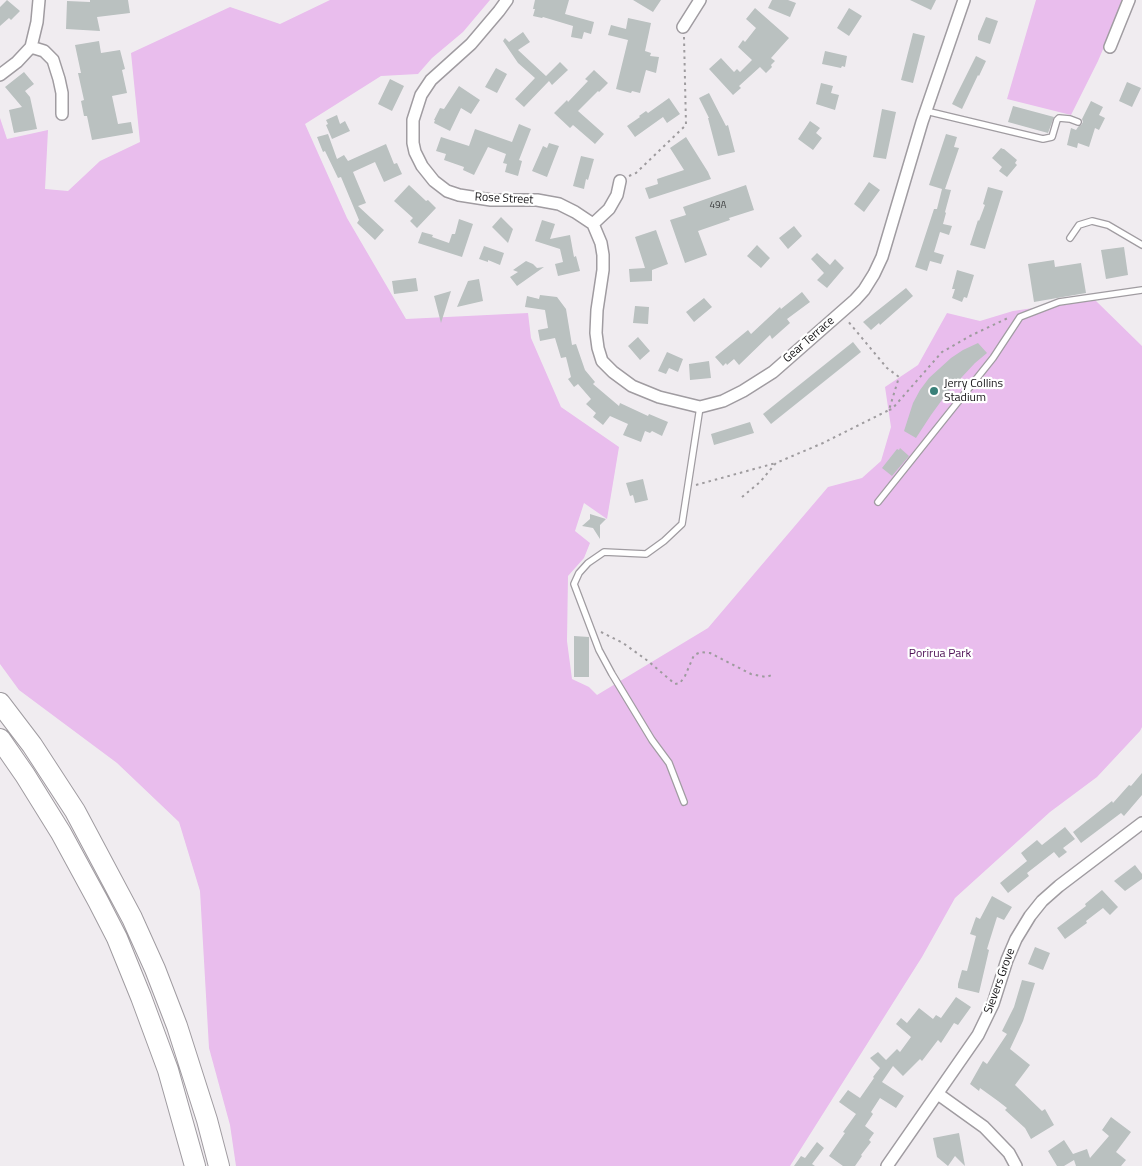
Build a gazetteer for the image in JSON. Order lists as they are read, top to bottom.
{
  "streets": {
    "street": ["Rose Street", "Gear Terrace", "Sievers Grove"]
  },
  "crossings": [
    ["Rose Street", "Gear Terrace"]
  ],
  "parks": ["Porirua Park"],
  "places": ["Jerry Collins Stadium"],
  "house_numbers": ["49A"]
}
